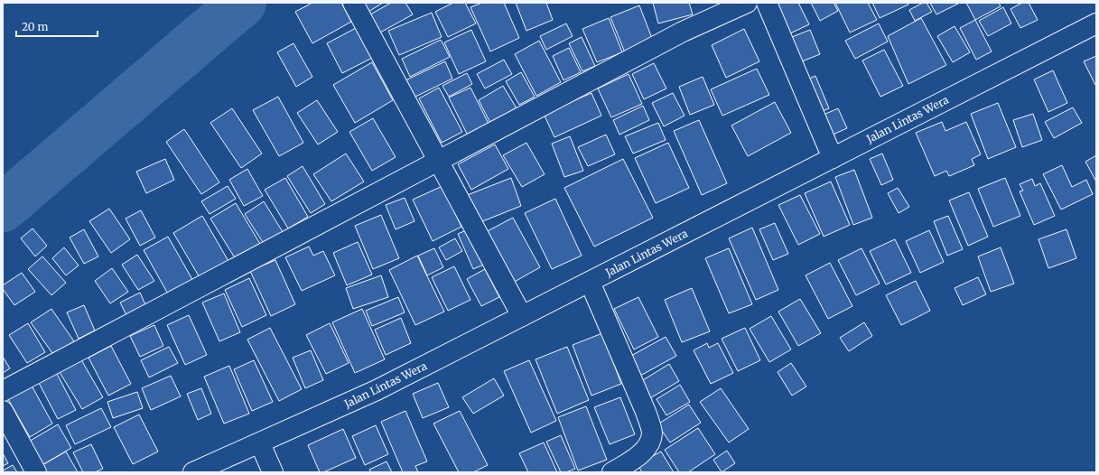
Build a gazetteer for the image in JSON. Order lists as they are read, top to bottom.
{
  "streets": {
    "street": ["Jalan Lintas Wera"]
  },
  "scale_bar": "20 m"
}
